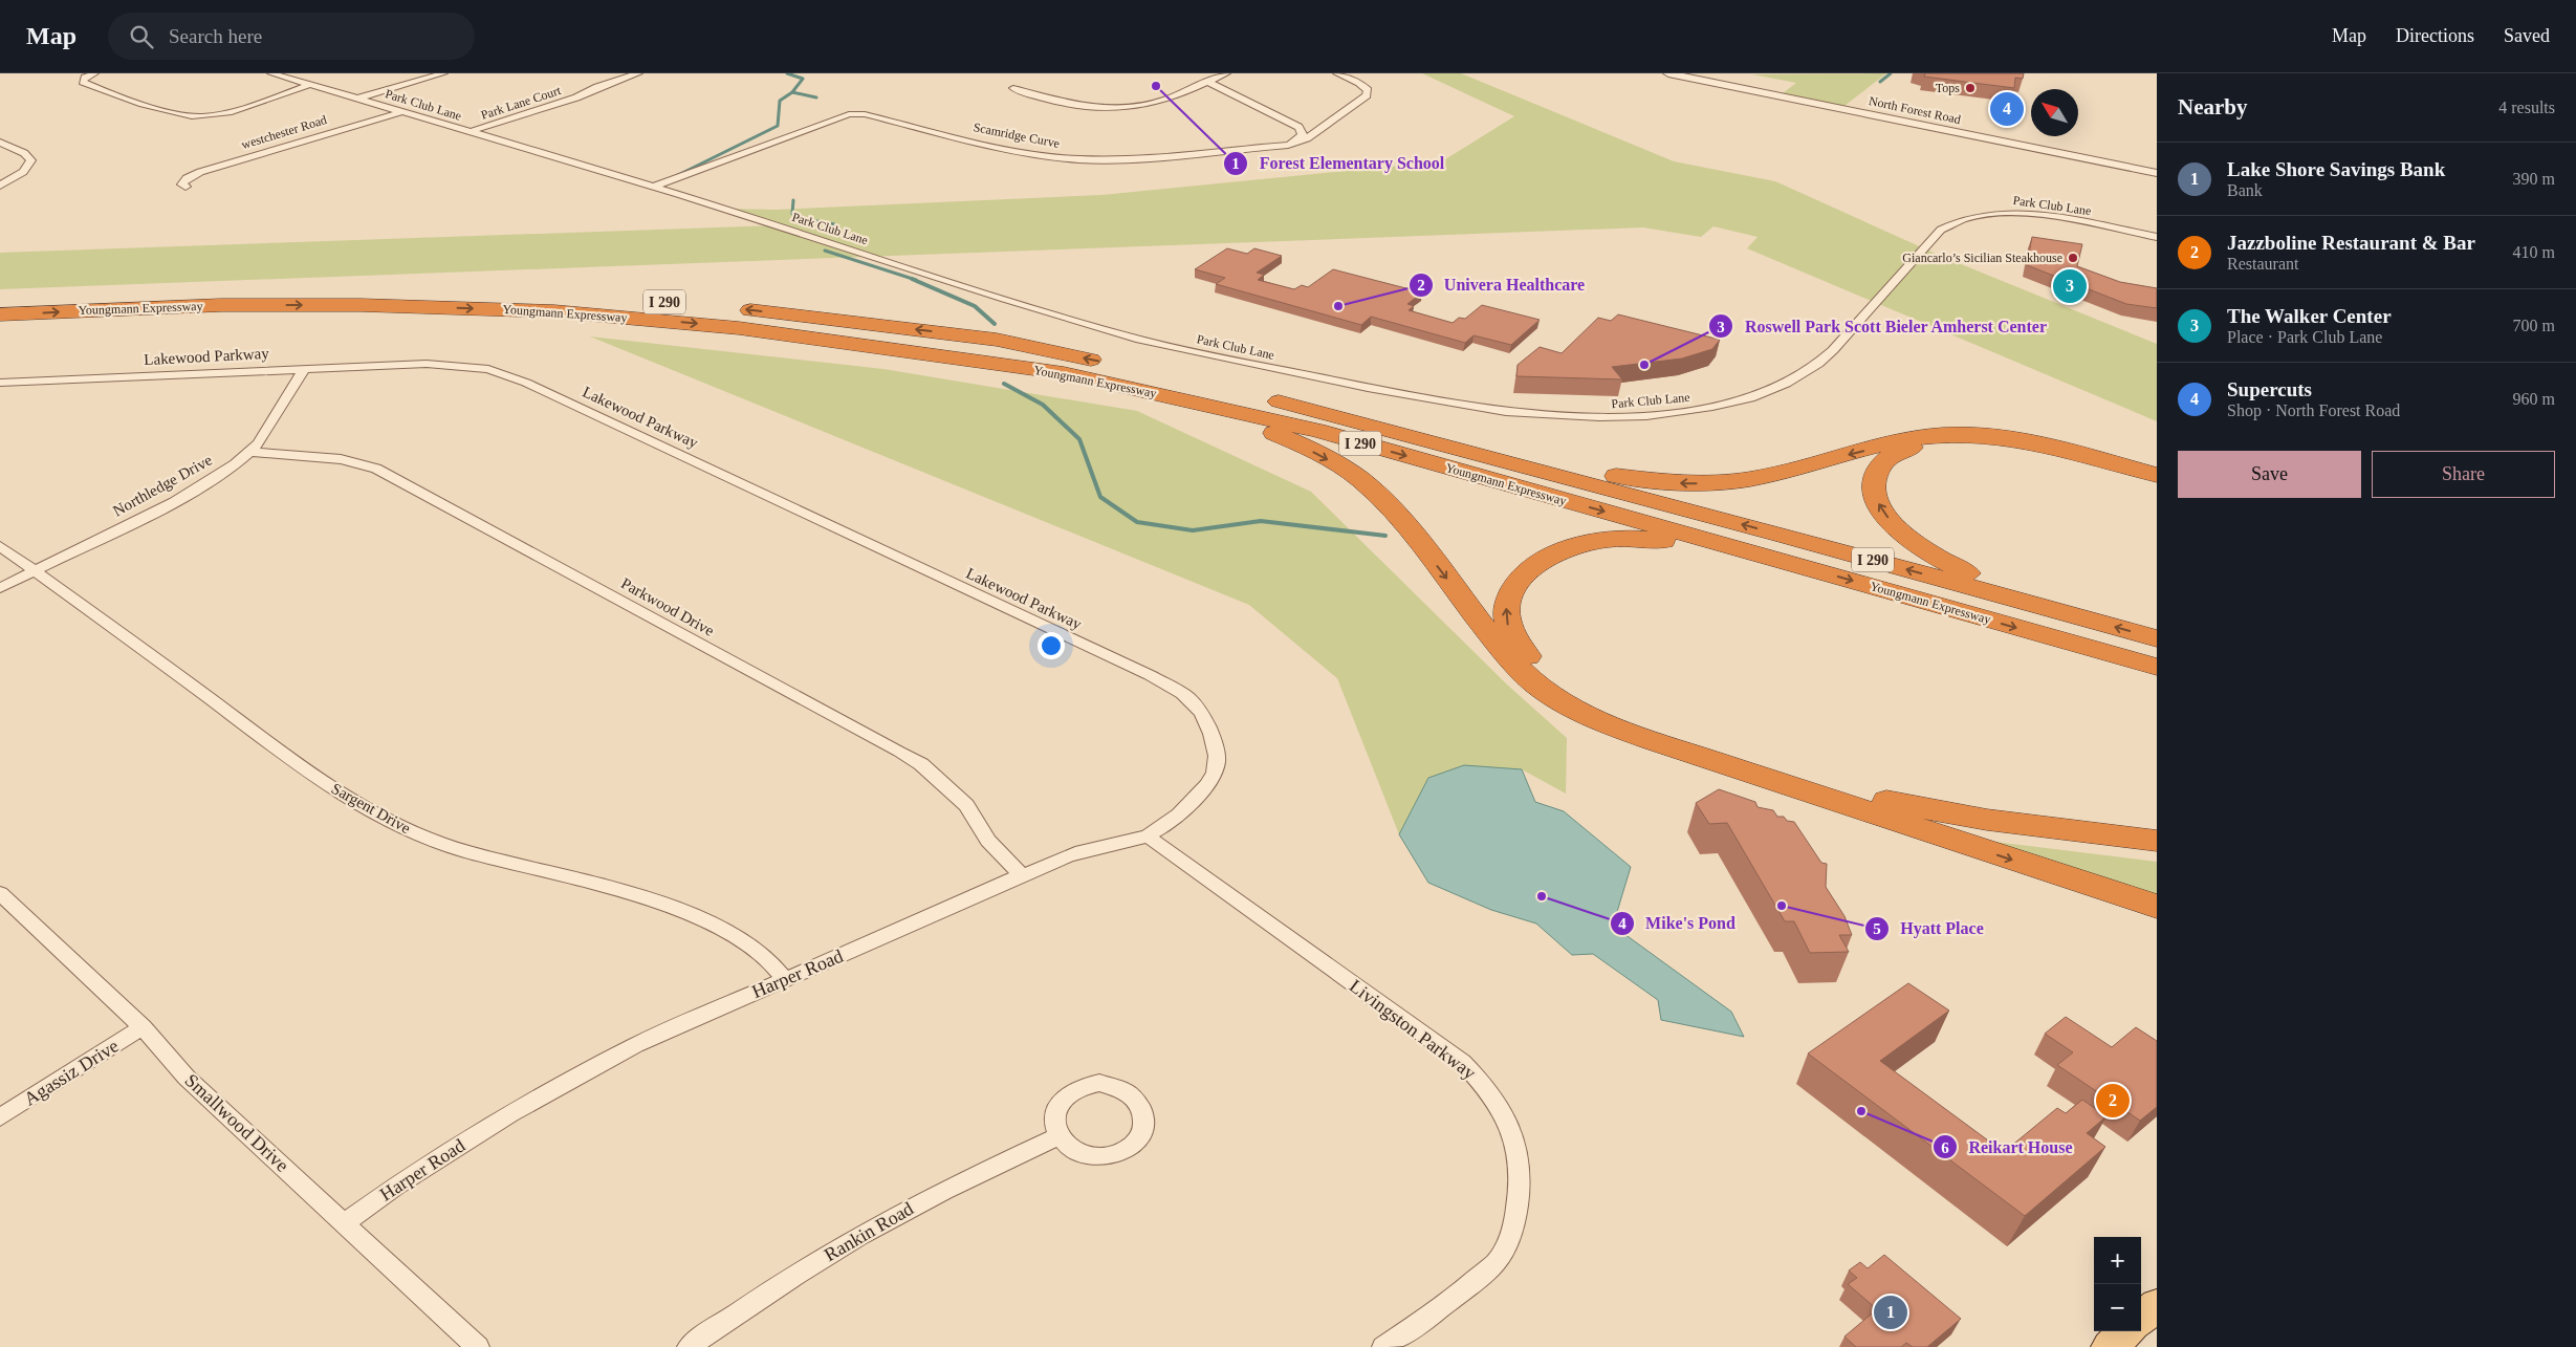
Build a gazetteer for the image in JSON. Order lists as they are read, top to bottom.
{
  "streets": {
    "highway": ["I 290", "Youngmann Expressway"],
    "street": [
      "Park Lane Court",
      "Park Club Lane",
      "North Forest Road",
      "westchester Road",
      "Scamridge Curve",
      "Lakewood Parkway",
      "Northledge Drive",
      "Parkwood Drive",
      "Sargent Drive",
      "Harper Road",
      "Livingston Parkway",
      "Agassiz Drive",
      "Smallwood Drive",
      "Rankin Road"
    ]
  },
  "crossings": [
    ["Park Lane Court", "Park Club Lane"],
    ["Park Club Lane", "westchester Road"],
    ["Park Club Lane", "Scamridge Curve"],
    ["Lakewood Parkway", "Northledge Drive"],
    ["Lakewood Parkway", "Harper Road"],
    ["Northledge Drive", "Parkwood Drive"],
    ["Northledge Drive", "Sargent Drive"],
    ["Parkwood Drive", "Harper Road"],
    ["Sargent Drive", "Harper Road"],
    ["Harper Road", "Livingston Parkway"],
    ["Harper Road", "Smallwood Drive"],
    ["Agassiz Drive", "Smallwood Drive"]
  ],
  "places": [
    "Forest Elementary School",
    "Tops",
    "Giancarlo’s Sicilian Steakhouse",
    "Univera Healthcare",
    "Roswell Park Scott Bieler Amherst Center",
    "Mike's Pond",
    "Hyatt Place",
    "Reikart House"
  ],
  "north": "top left",
  "page": {
    "header": "Map",
    "search": "Search here",
    "nav": ["Map", "Directions", "Saved"],
    "heading": ["Nearby", "4 results"],
    "pins": [
      "4",
      "3",
      "2",
      "1"
    ],
    "list": [
      {
        "mark": "1",
        "name": "Lake Shore Savings Bank",
        "note": "Bank",
        "value": "390 m"
      },
      {
        "mark": "2",
        "name": "Jazzboline Restaurant & Bar",
        "note": "Restaurant",
        "value": "410 m"
      },
      {
        "mark": "3",
        "name": "The Walker Center",
        "note": "Place · Park Club Lane",
        "value": "700 m"
      },
      {
        "mark": "4",
        "name": "Supercuts",
        "note": "Shop · North Forest Road",
        "value": "960 m"
      }
    ],
    "buttons": ["Save", "Share"],
    "map_buttons": ["+", "−"]
  }
}
